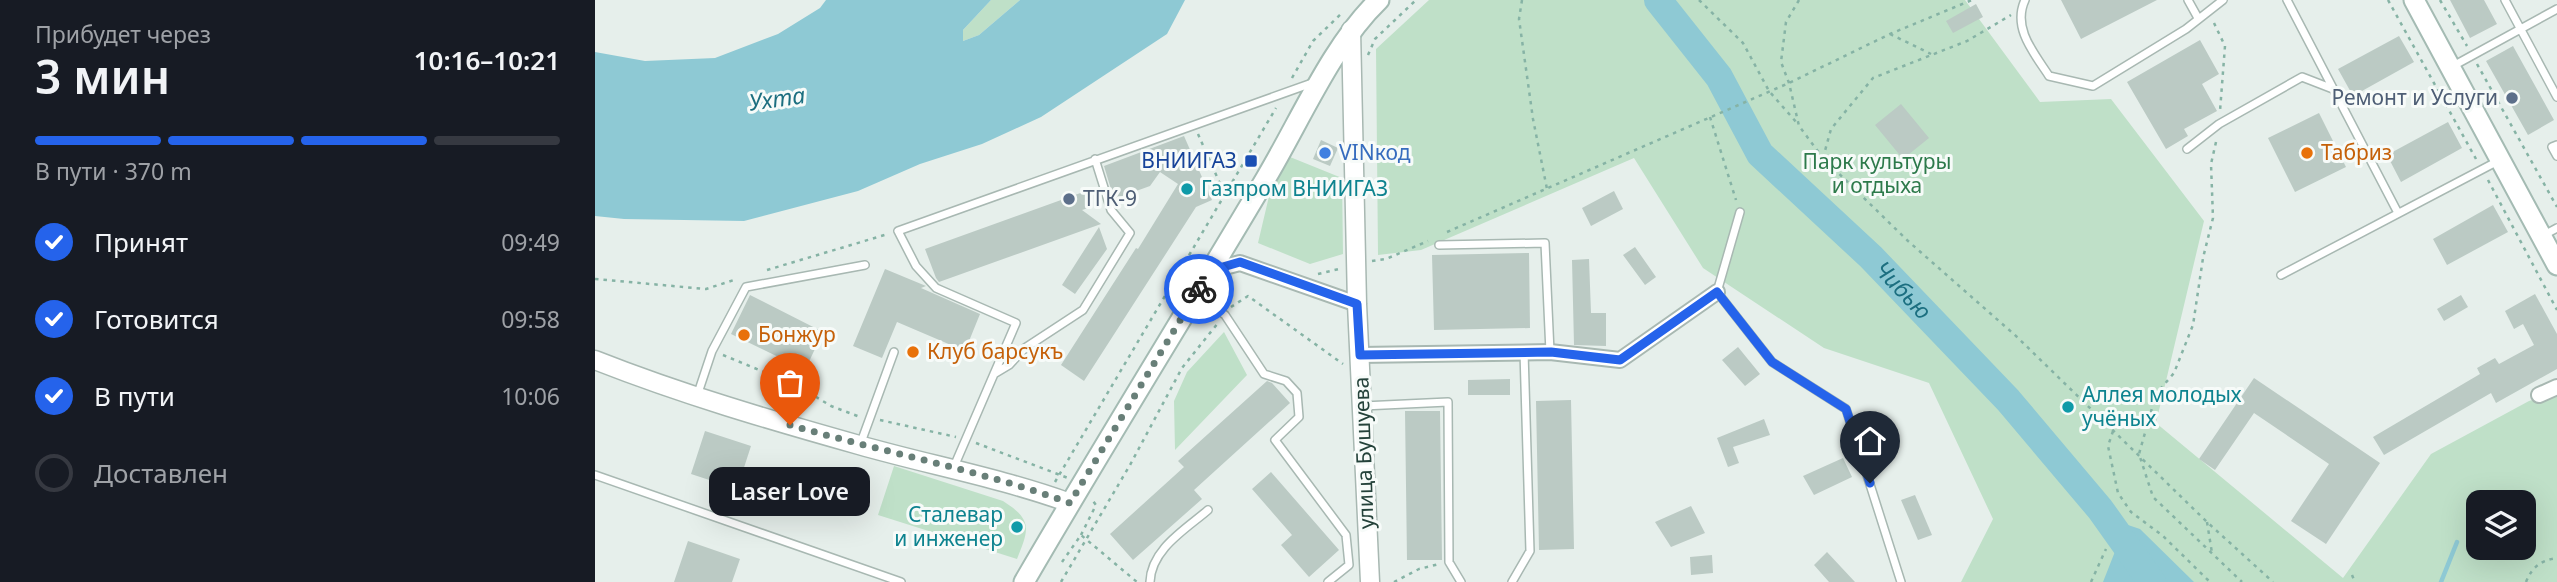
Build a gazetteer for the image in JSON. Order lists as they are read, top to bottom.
{
  "streets": {
    "street": ["улица Бушуева"]
  },
  "water": ["Ухта", "Чибью"],
  "parks": ["Парк культуры и отдыха"],
  "places": {
    "other": [
      "Ремонт и Услуги",
      "VINкод",
      "Табриз",
      "Газпром ВНИИГАЗ",
      "ТГК-9",
      "Бонжур",
      "Клуб барсукъ",
      "Аллея молодых учёных",
      "Laser Love",
      "Сталевар и инженер"
    ],
    "transit": ["ВНИИГАЗ"]
  },
  "page": {
    "heading": ["3 мин", "Прибудет через", "10:16–10:21"],
    "bar": "В пути · 370 m",
    "list": [
      ["Принят", "09:49"],
      ["Готовится", "09:58"],
      ["В пути", "10:06"],
      "Доставлен"
    ],
    "bubble": "Laser Love"
  }
}
